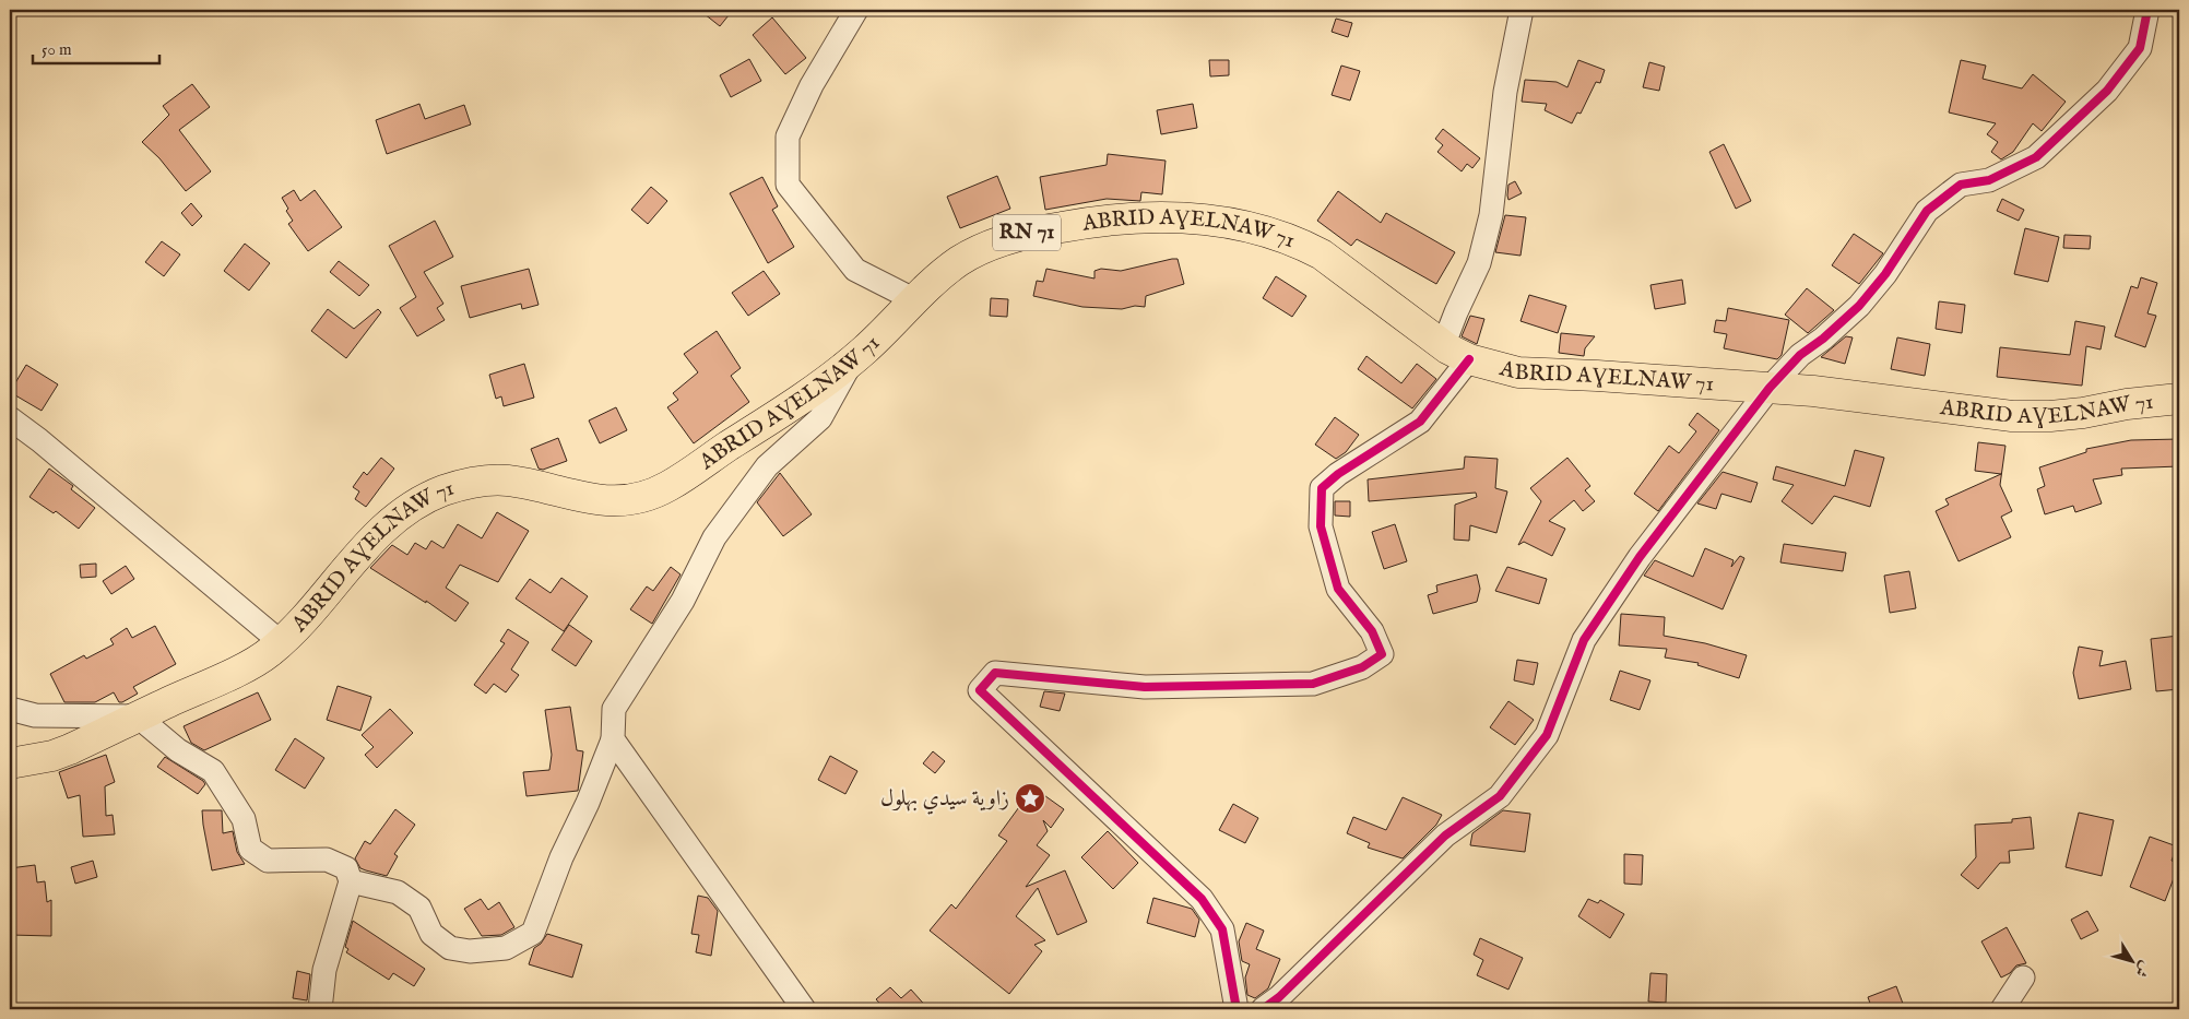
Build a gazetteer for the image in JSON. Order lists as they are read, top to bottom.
{
  "streets": {
    "main road": ["RN 71", "ABRID AƔELNAW 71"]
  },
  "places": {
    "place": ["زاوية سيدي بهلول"]
  },
  "scale_bar": "50 m",
  "north": "bottom right"
}
